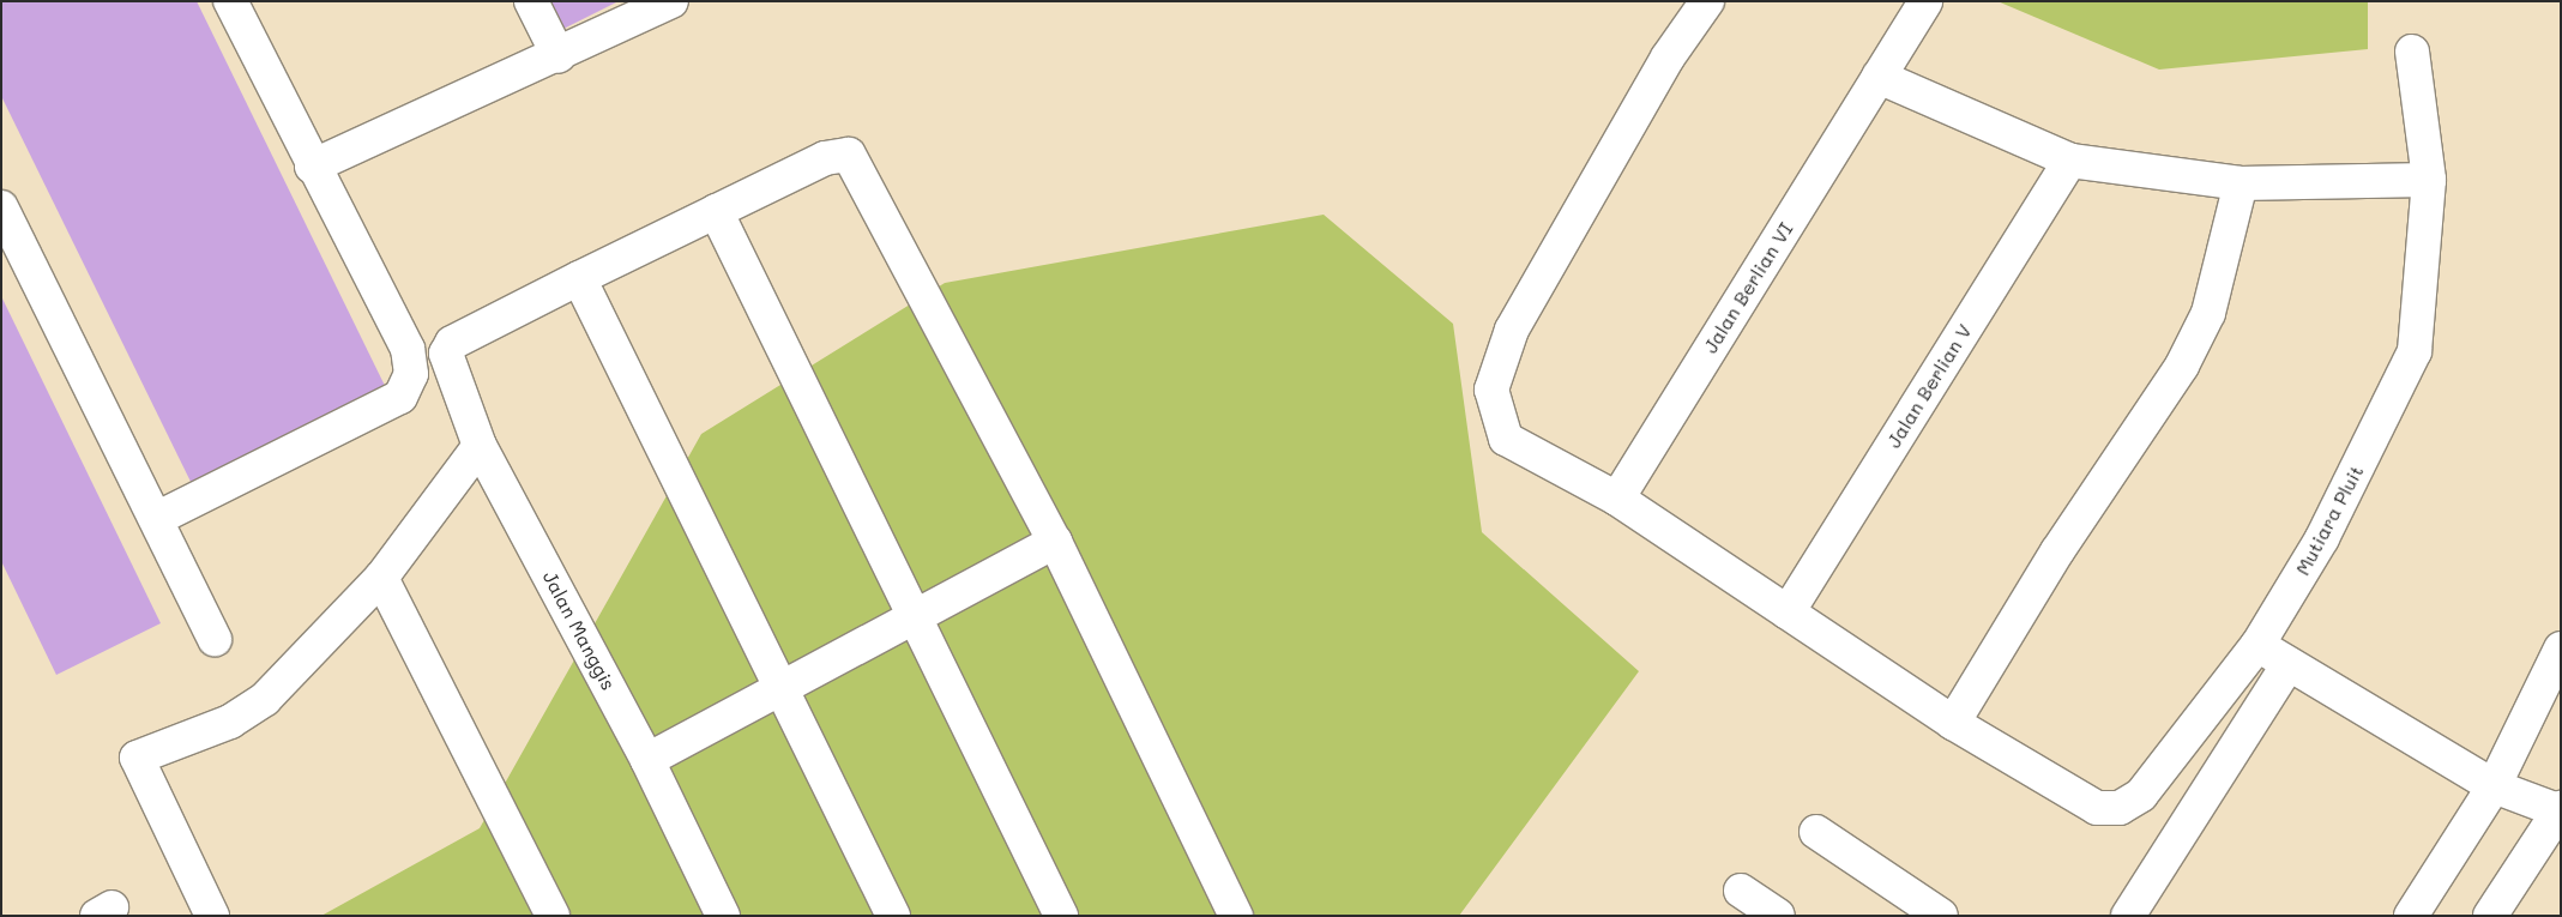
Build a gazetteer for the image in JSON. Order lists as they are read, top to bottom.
{
  "streets": {
    "street": [
      "Jalan Berlian VI",
      "Jalan Berlian V",
      "Mutiara Pluit",
      "Jalan Manggis"
    ]
  },
  "crossings": [
    ["Jalan Berlian VI", "Mutiara Pluit"],
    ["Jalan Berlian V", "Mutiara Pluit"]
  ]
}
